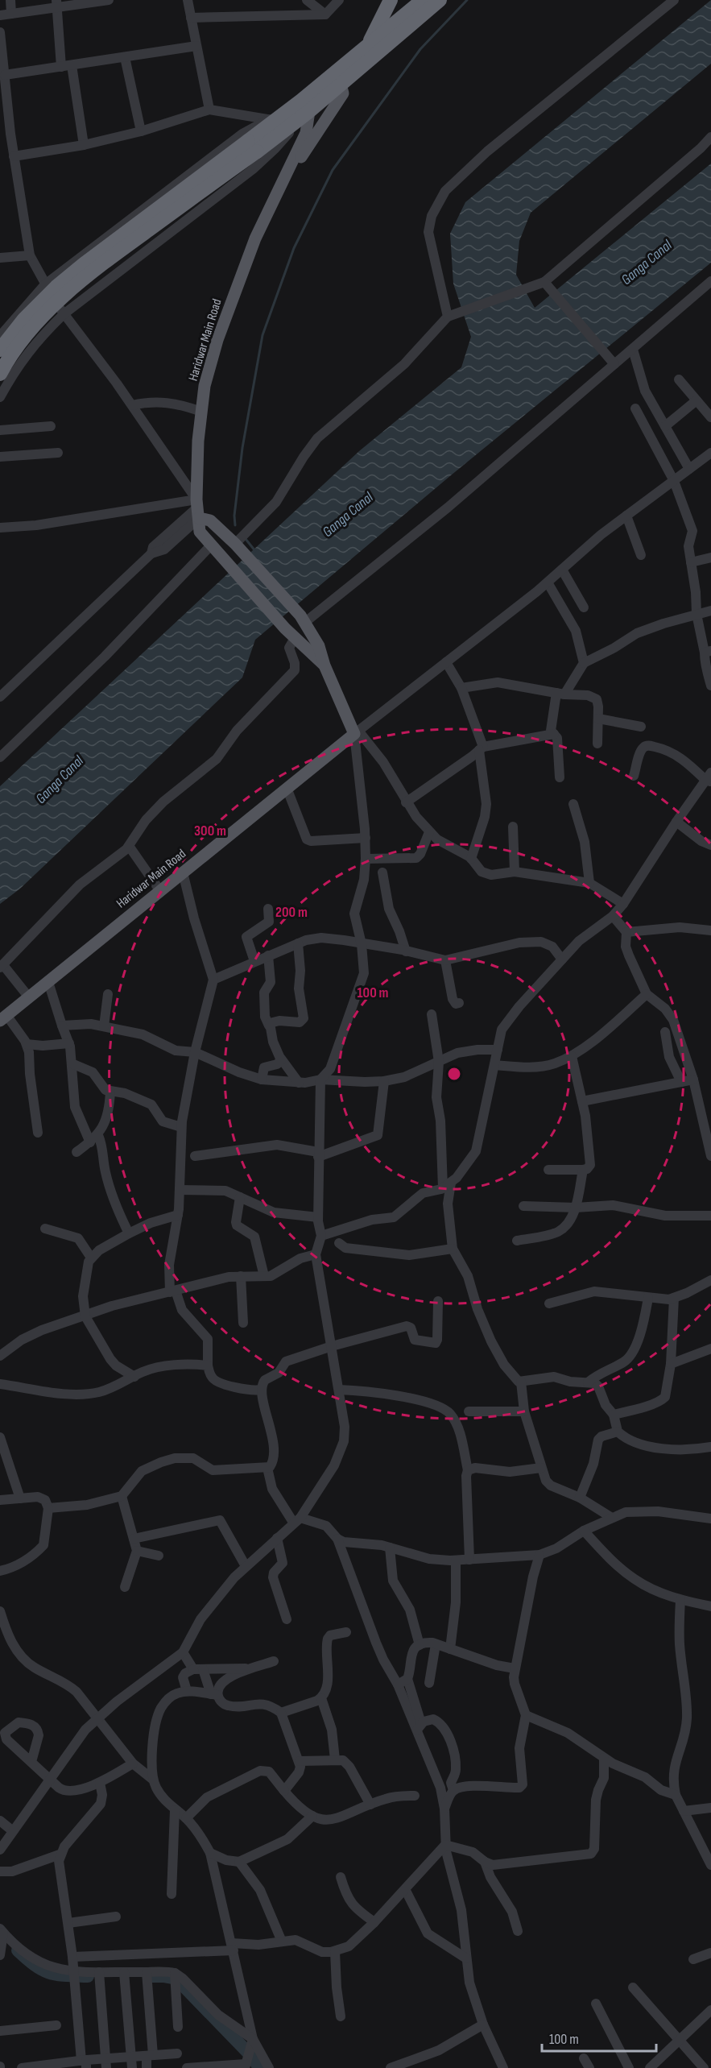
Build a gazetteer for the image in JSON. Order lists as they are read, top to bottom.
{
  "streets": {
    "main road": ["Haridwar Main Road"]
  },
  "water": ["Ganga Canal"],
  "scale_bar": "100 m",
  "rings": ["300 m", "200 m", "100 m"]
}
